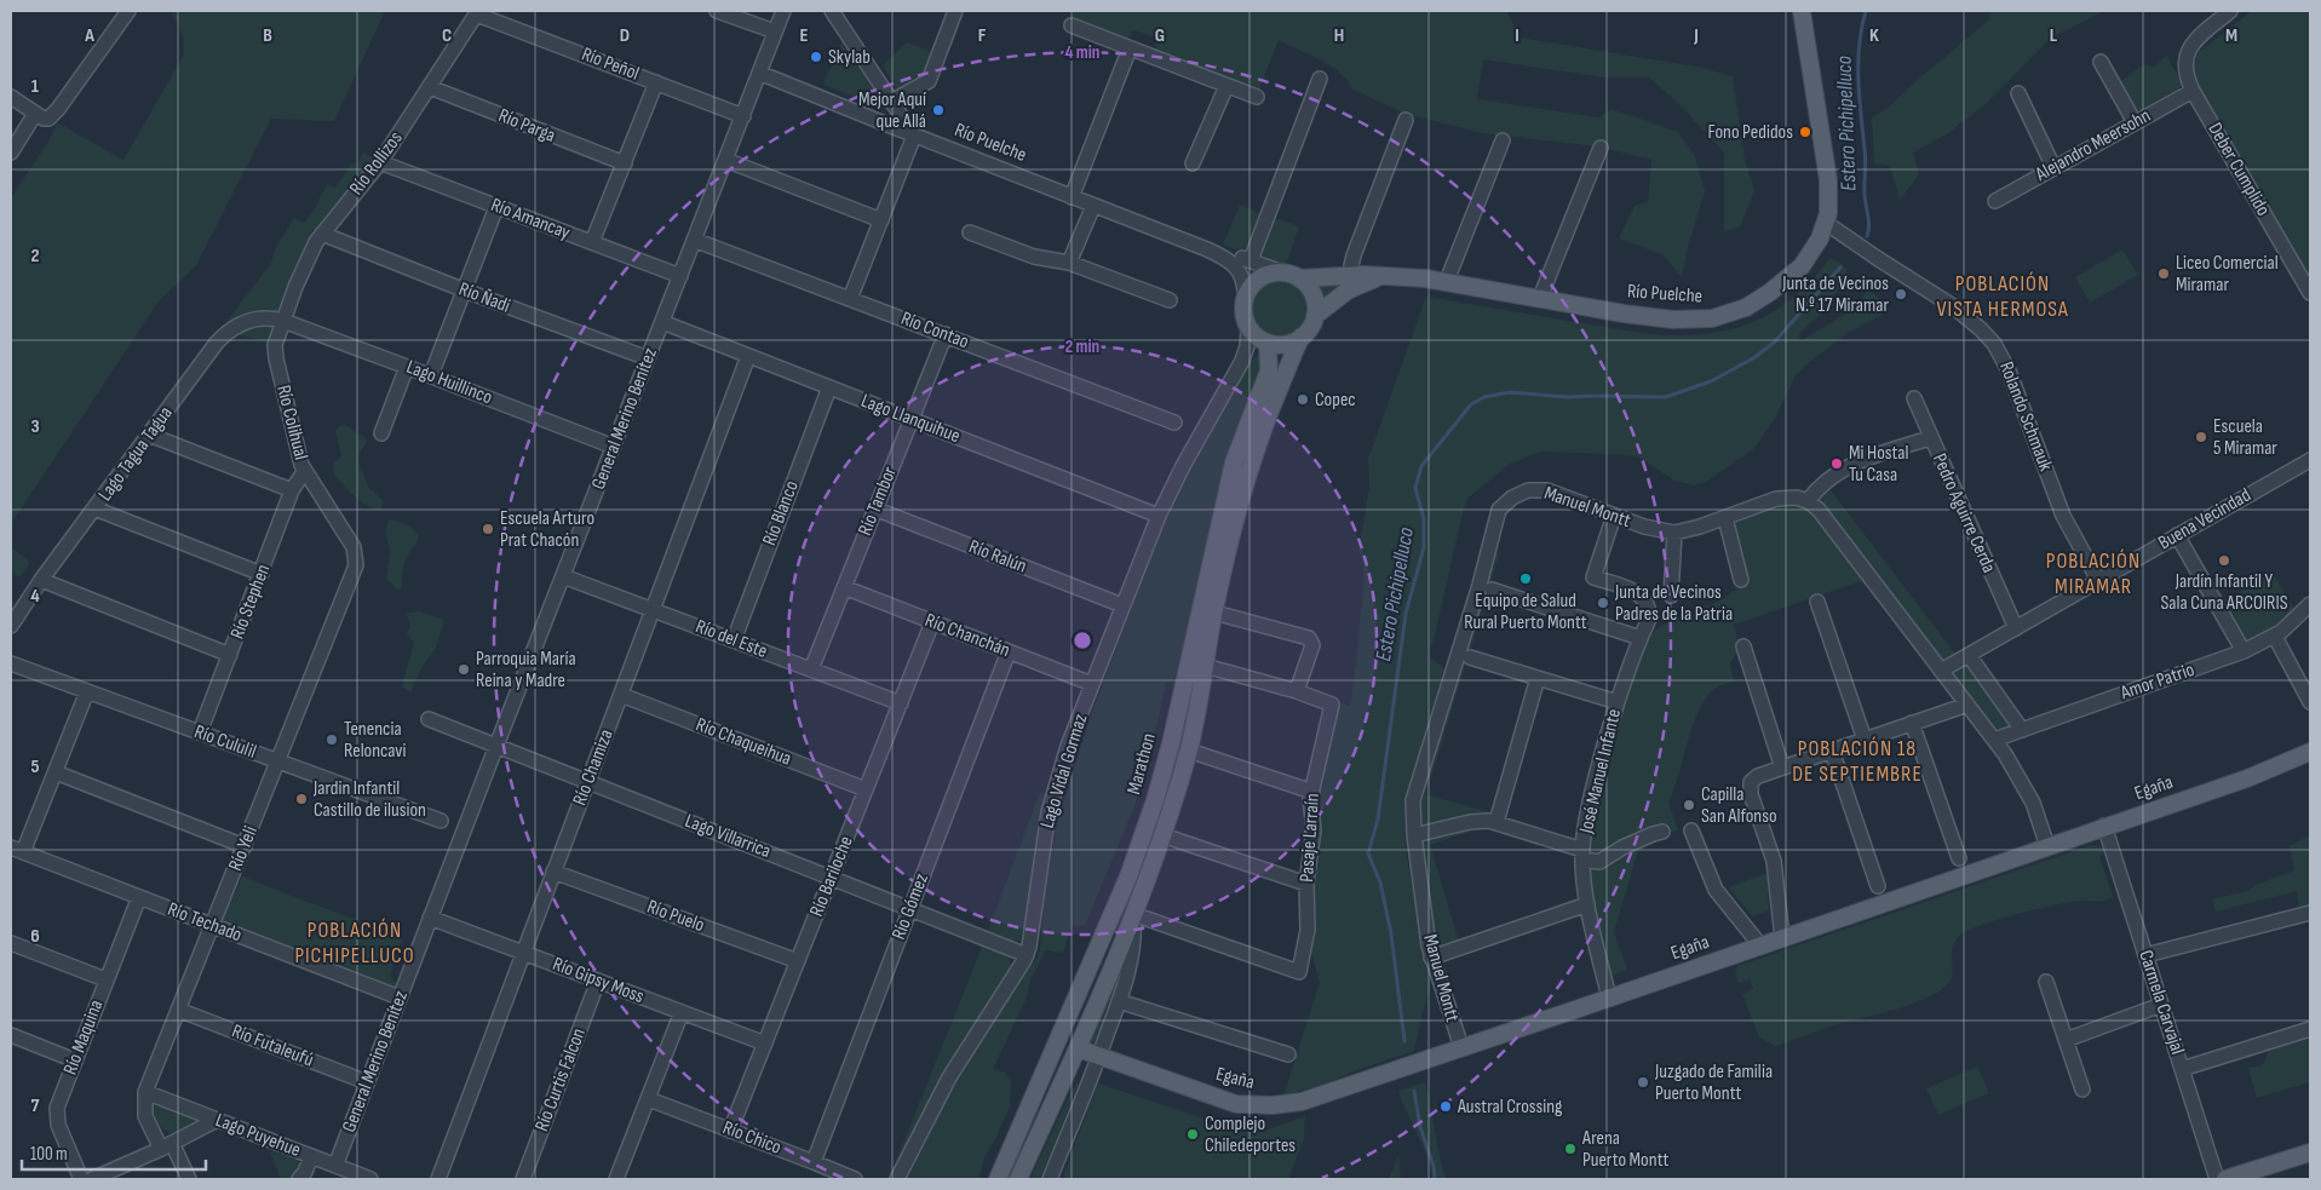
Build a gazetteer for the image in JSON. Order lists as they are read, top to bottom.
{
  "streets": {
    "main road": ["Río Puelche", "Marathon", "Egaña"],
    "street": [
      "Río Peñol",
      "Río Parga",
      "Alejandro Meersohn",
      "Río Rollizos",
      "Deber Cumplido",
      "Río Amancay",
      "Río Ñadi",
      "Río Contao",
      "Lago Huillinco",
      "Rolando Schmauk",
      "General Merino Benítez",
      "Lago Llanquihue",
      "Río Colihual",
      "Lago Tagua Tagua",
      "Río Tambor",
      "Manuel Montt",
      "Río Blanco",
      "Pedro Aguirre Cerda",
      "Buena Vecindad",
      "Río Ralún",
      "Río Stephen",
      "Río Chanchán",
      "Río del Este",
      "Amor Patrio",
      "Río Cululil",
      "Río Chaqueihua",
      "Río Chamiza",
      "Lago Vidal Gormaz",
      "José Manuel Infante",
      "Lago Villarrica",
      "Pasaje Larraín",
      "Río Yeli",
      "Río Bariloche",
      "Río Gómez",
      "Río Puelo",
      "Río Techado",
      "Río Gipsy Moss",
      "Carmela Carvajal",
      "Río Maquina",
      "Río Futaleufú",
      "Río Curtis Falcon",
      "Lago Puyehue",
      "Río Chico"
    ]
  },
  "crossings": [
    ["Río Peñol", "Río Rollizos"],
    ["Río Peñol", "General Merino Benítez"],
    ["Río Parga", "Río Rollizos"],
    ["Río Puelche", "Rolando Schmauk"],
    ["Río Puelche", "General Merino Benítez"],
    ["Río Puelche", "Marathon"],
    ["Río Puelche", "Lago Vidal Gormaz"],
    ["Alejandro Meersohn", "Deber Cumplido"],
    ["Río Rollizos", "Río Amancay"],
    ["Río Rollizos", "Río Ñadi"],
    ["Río Rollizos", "Lago Huillinco"],
    ["Río Rollizos", "Río Colihual"],
    ["Río Rollizos", "Lago Tagua Tagua"],
    ["Río Amancay", "General Merino Benítez"],
    ["Río Ñadi", "General Merino Benítez"],
    ["Río Contao", "General Merino Benítez"],
    ["Río Contao", "Río Tambor"],
    ["Lago Huillinco", "General Merino Benítez"],
    ["Lago Huillinco", "Río Colihual"],
    ["Lago Huillinco", "Lago Tagua Tagua"],
    ["Rolando Schmauk", "Buena Vecindad"],
    ["General Merino Benítez", "Lago Llanquihue"],
    ["General Merino Benítez", "Río del Este"],
    ["General Merino Benítez", "Lago Villarrica"],
    ["General Merino Benítez", "Río Techado"],
    ["General Merino Benítez", "Río Gipsy Moss"],
    ["General Merino Benítez", "Río Futaleufú"],
    ["General Merino Benítez", "Lago Puyehue"],
    ["Lago Llanquihue", "Río Tambor"],
    ["Lago Llanquihue", "Río Blanco"],
    ["Lago Llanquihue", "Río Chamiza"],
    ["Lago Llanquihue", "Lago Vidal Gormaz"],
    ["Río Colihual", "Lago Tagua Tagua"],
    ["Río Colihual", "Río Stephen"],
    ["Río Colihual", "Río Yeli"],
    ["Río Tambor", "Río Ralún"],
    ["Río Tambor", "Río Chanchán"],
    ["Río Tambor", "Río del Este"],
    ["Manuel Montt", "José Manuel Infante"],
    ["Manuel Montt", "Egaña"],
    ["Río Blanco", "Río del Este"],
    ["Pedro Aguirre Cerda", "Buena Vecindad"],
    ["Río Ralún", "Lago Vidal Gormaz"],
    ["Río Stephen", "Río Cululil"],
    ["Río Chanchán", "Lago Vidal Gormaz"],
    ["Río Chanchán", "Río Bariloche"],
    ["Río Chanchán", "Río Gómez"],
    ["Río del Este", "Río Chamiza"],
    ["Río del Este", "Río Bariloche"],
    ["Río Cululil", "Río Yeli"],
    ["Río Chaqueihua", "Río Chamiza"],
    ["Río Chaqueihua", "Río Bariloche"],
    ["Marathon", "Lago Vidal Gormaz"],
    ["Marathon", "Egaña"],
    ["Marathon", "Pasaje Larraín"],
    ["Río Chamiza", "Lago Villarrica"],
    ["Río Chamiza", "Río Puelo"],
    ["Río Chamiza", "Río Gipsy Moss"],
    ["Lago Vidal Gormaz", "Lago Villarrica"],
    ["José Manuel Infante", "Egaña"],
    ["Egaña", "Carmela Carvajal"],
    ["Lago Villarrica", "Río Bariloche"],
    ["Lago Villarrica", "Río Gómez"],
    ["Río Yeli", "Río Techado"],
    ["Río Yeli", "Río Futaleufú"],
    ["Río Yeli", "Lago Puyehue"],
    ["Río Bariloche", "Río Puelo"],
    ["Río Bariloche", "Río Gipsy Moss"],
    ["Río Bariloche", "Río Chico"],
    ["Río Gómez", "Río Chico"],
    ["Río Techado", "Río Maquina"],
    ["Río Gipsy Moss", "Río Curtis Falcon"]
  ],
  "districts": [
    "POBLACIÓN VISTA HERMOSA",
    "POBLACIÓN MIRAMAR",
    "POBLACIÓN 18 DE SEPTIEMBRE",
    "POBLACIÓN PICHIPELLUCO"
  ],
  "water": ["Estero Pichipelluco"],
  "places": [
    "Skylab",
    "Mejor Aquí que Allá",
    "Fono Pedidos",
    "Liceo Comercial Miramar",
    "Junta de Vecinos N.º 17 Miramar",
    "Copec",
    "Escuela 5 Miramar",
    "Mi Hostal Tu Casa",
    "Escuela Arturo Prat Chacón",
    "Jardín Infantil Y Sala Cuna ARCOIRIS",
    "Equipo de Salud Rural Puerto Montt",
    "Junta de Vecinos Padres de la Patria",
    "Parroquia María Reina y Madre",
    "Tenencia Reloncavi",
    "Jardin Infantil Castillo de ilusion",
    "Capilla San Alfonso",
    "Juzgado de Familia Puerto Montt",
    "Austral Crossing",
    "Complejo Chiledeportes",
    "Arena Puerto Montt"
  ],
  "scale_bar": "100 m",
  "grid": {
    "columns": [
      "A",
      "B",
      "C",
      "D",
      "E",
      "F",
      "G",
      "H",
      "I",
      "J",
      "K",
      "L",
      "M"
    ],
    "rows": [
      "1",
      "2",
      "3",
      "4",
      "5",
      "6",
      "7"
    ]
  },
  "rings": ["4 min", "2 min"]
}
